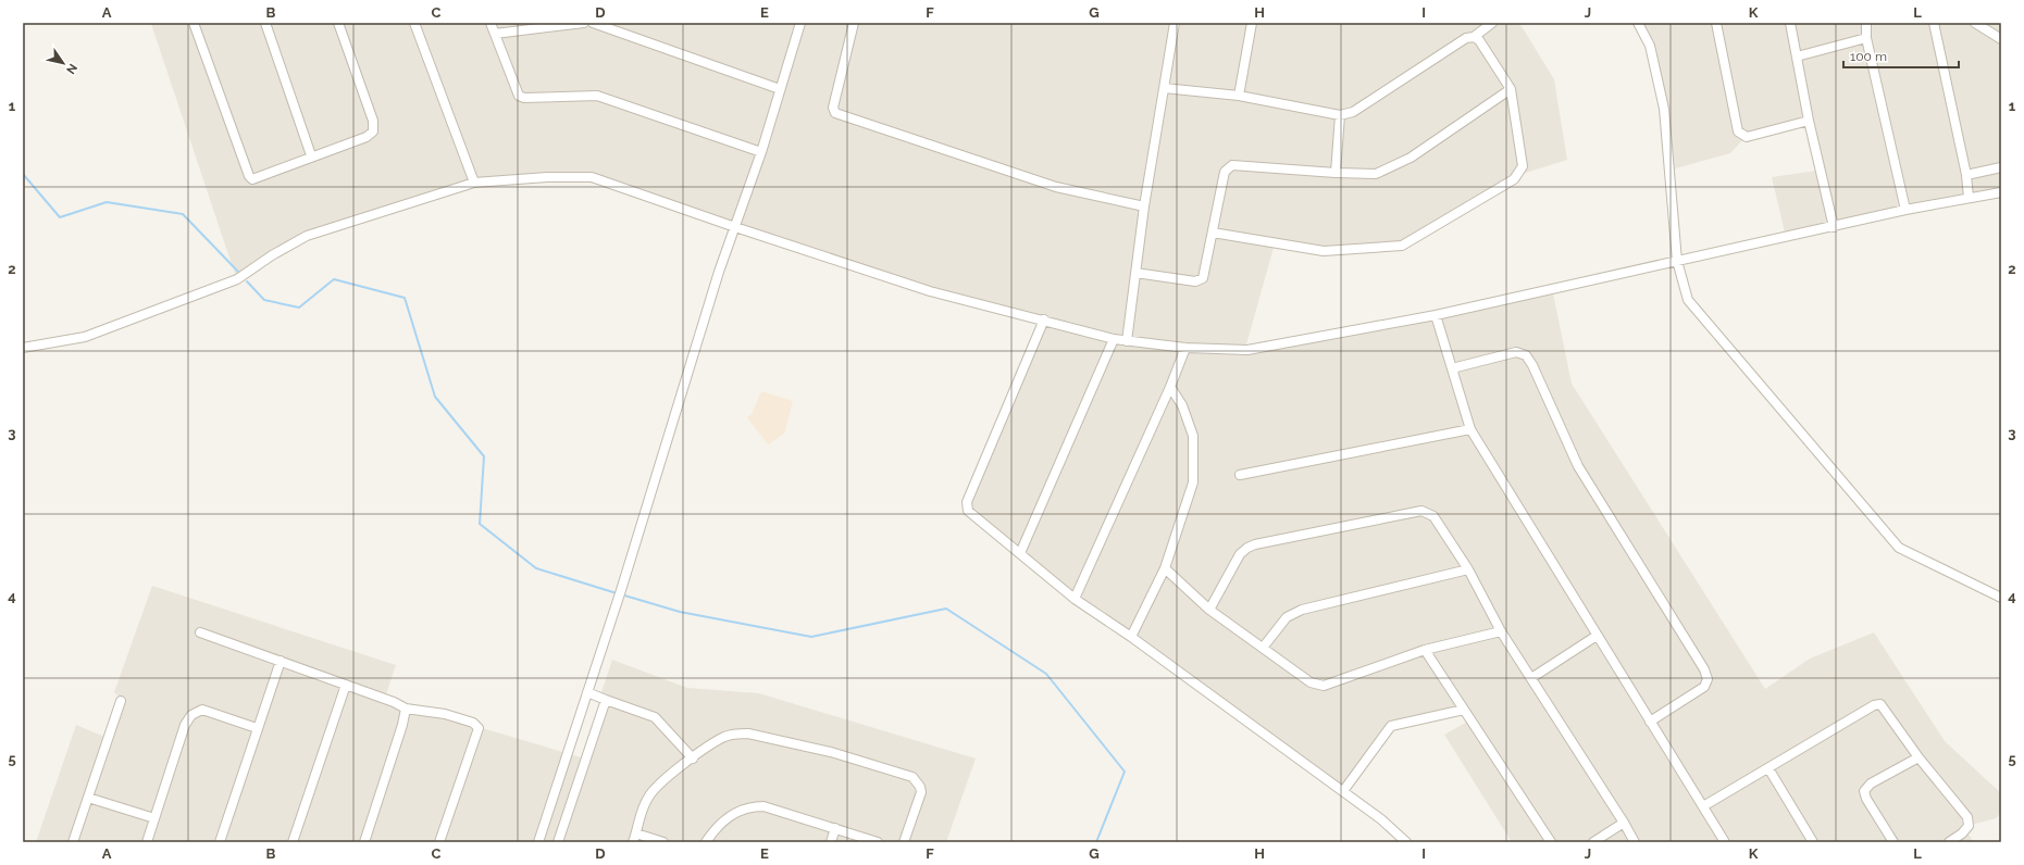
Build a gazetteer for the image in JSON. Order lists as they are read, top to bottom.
{
  "scale_bar": "100 m",
  "north": "bottom right",
  "grid": {
    "columns": [
      "A",
      "B",
      "C",
      "D",
      "E",
      "F",
      "G",
      "H",
      "I",
      "J",
      "K",
      "L"
    ],
    "rows": [
      "1",
      "2",
      "3",
      "4",
      "5"
    ]
  }
}
